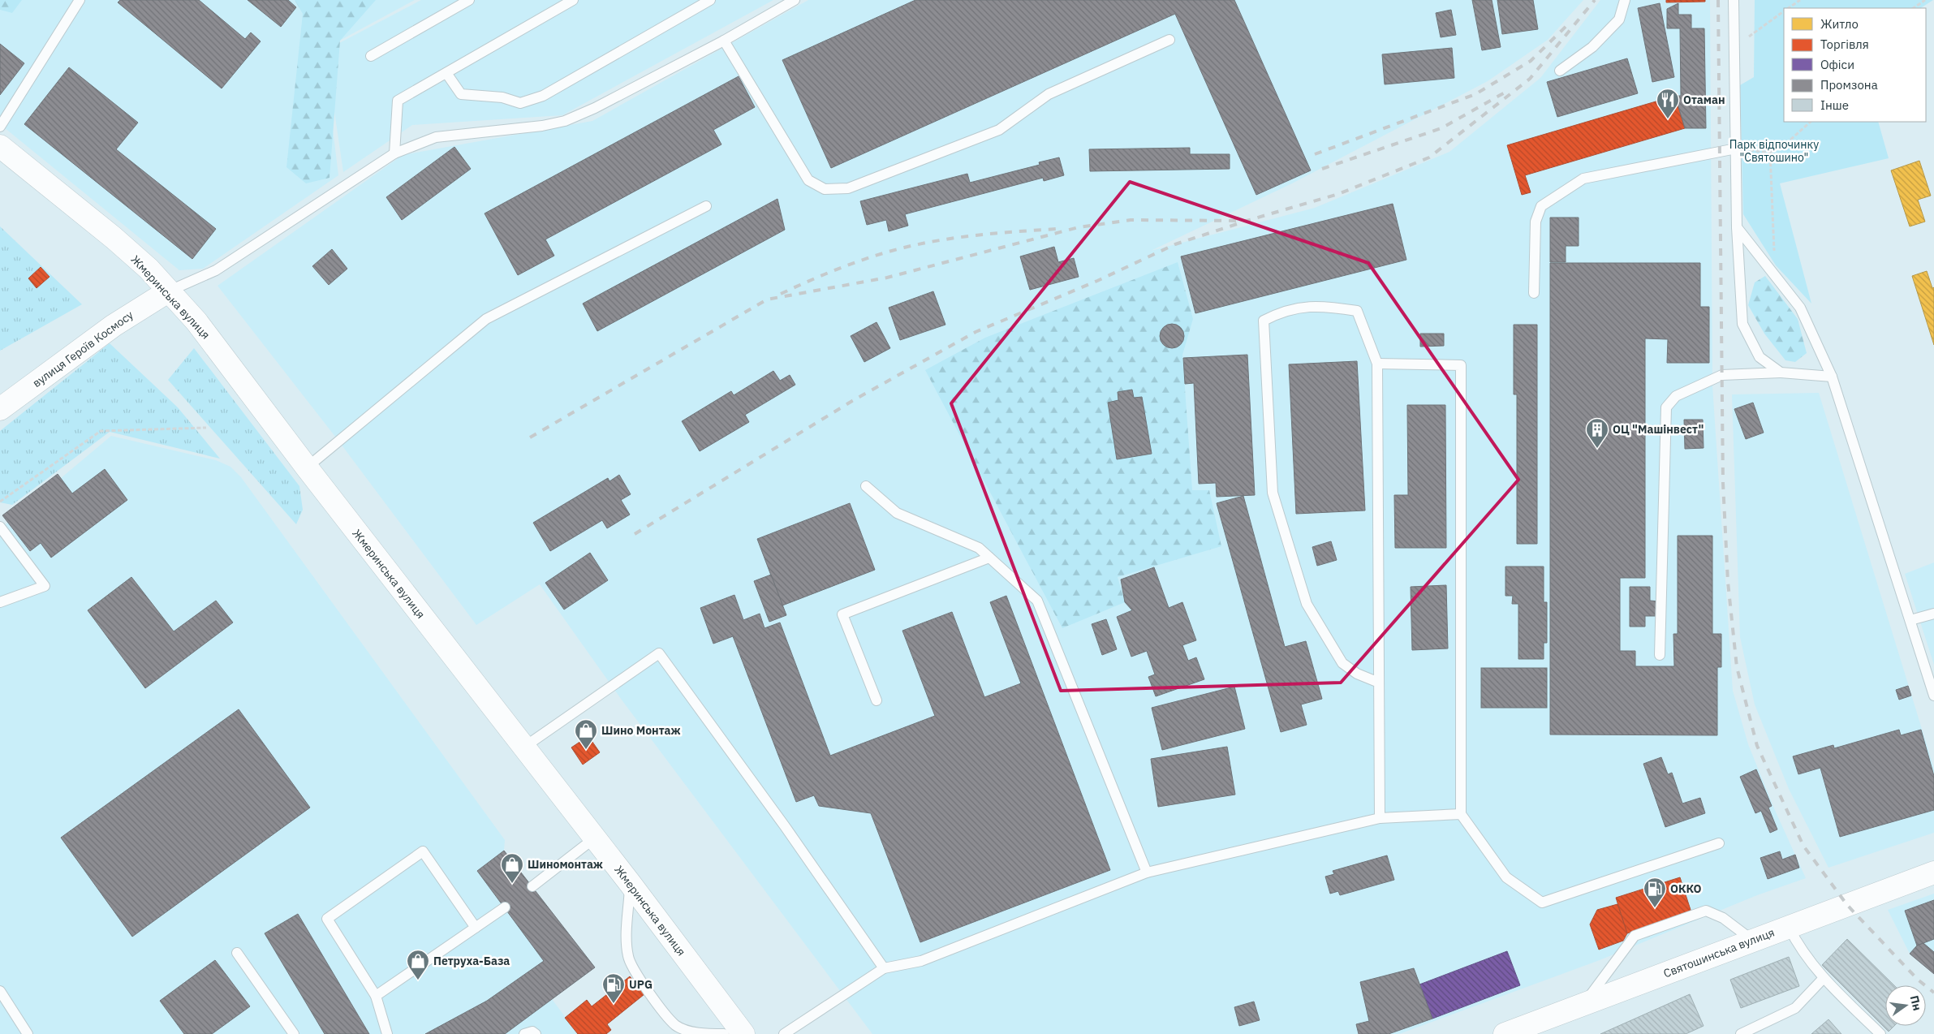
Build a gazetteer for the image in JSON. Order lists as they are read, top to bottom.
{
  "streets": {
    "main road": ["Жмеринська вулиця", "вулиця Героїв Космосу", "Святошинська вулиця"]
  },
  "crossings": [
    ["Жмеринська вулиця", "вулиця Героїв Космосу"]
  ],
  "parks": ["Парк відпочинку \"Святошино\""],
  "places": {
    "restaurant": ["Отаман"],
    "building": ["ОЦ \"Машінвест\""],
    "shop": ["Шино Монтаж", "Шиномонтаж", "Петруха-База"],
    "fuel station": ["ОККО", "UPG"]
  },
  "legend": [
    "Житло",
    "Торгівля",
    "Офіси",
    "Промзона",
    "Інше"
  ],
  "north": "right"
}
